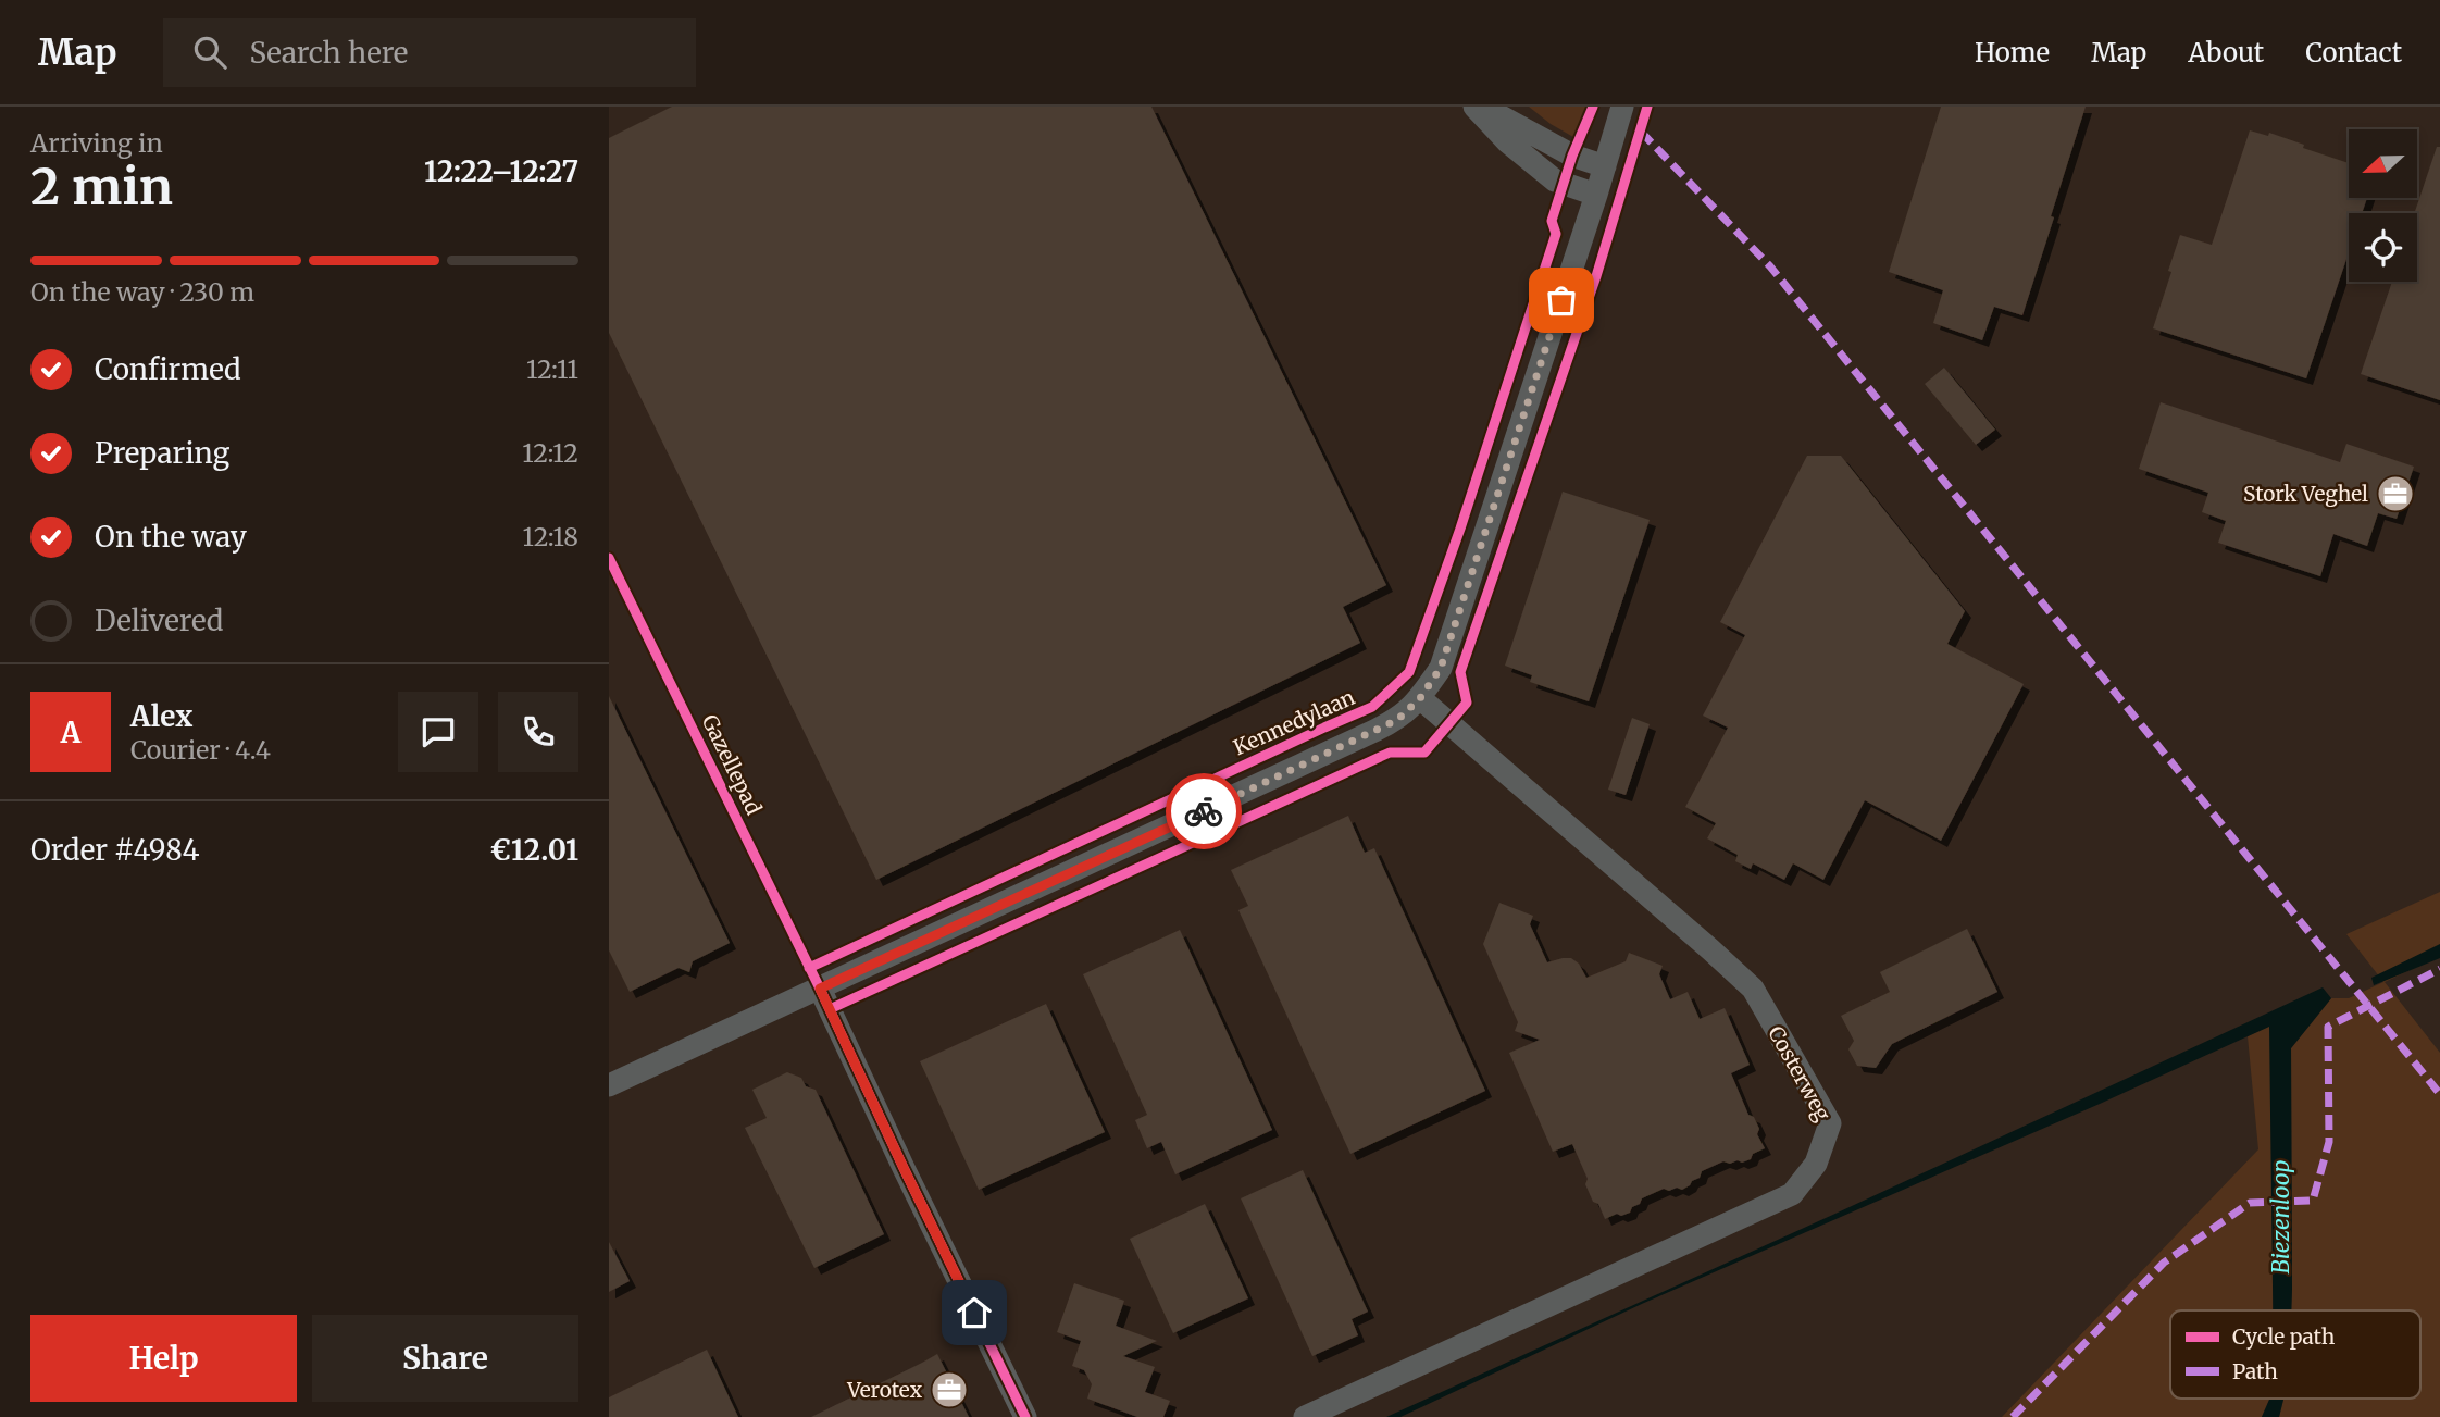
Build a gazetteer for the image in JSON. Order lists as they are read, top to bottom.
{
  "streets": {
    "street": ["Costerweg"],
    "cycle path": ["Kennedylaan", "Gazellepad"]
  },
  "water": ["Biezenloop"],
  "places": {
    "office": ["Stork Veghel", "Verotex"]
  },
  "legend": ["Cycle path", "Path"],
  "north": "left",
  "page": {
    "header": "Map",
    "search": "Search here",
    "nav": [
      "Home",
      "Map",
      "About",
      "Contact"
    ],
    "heading": ["2 min", "Arriving in", "12:22–12:27"],
    "panel": [
      "Alex",
      "Courier · 4.4",
      "Order #4984",
      "€12.01"
    ],
    "bar": "On the way · 230 m",
    "list": [
      ["Confirmed", "12:11"],
      ["Preparing", "12:12"],
      ["On the way", "12:18"],
      "Delivered"
    ],
    "round": "A",
    "buttons": ["Help", "Share"]
  }
}
